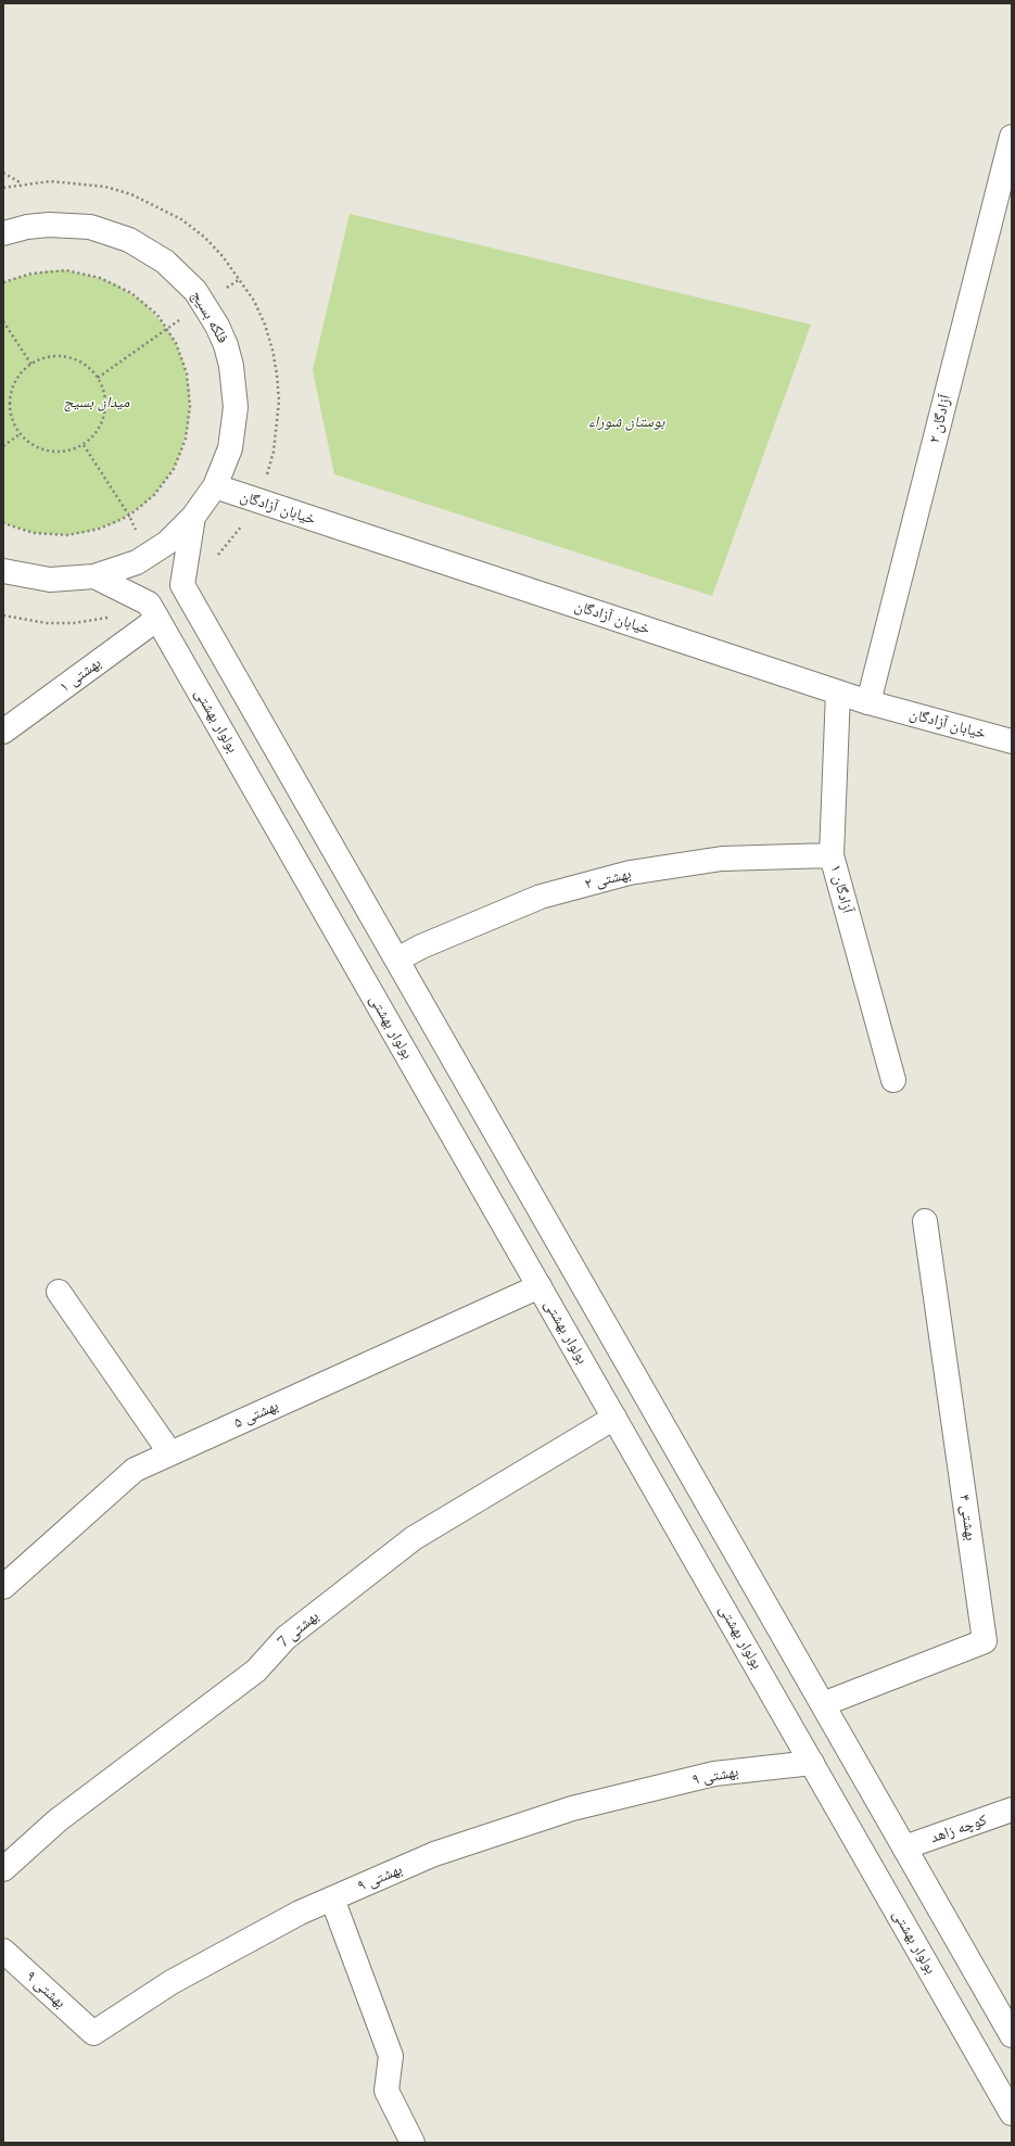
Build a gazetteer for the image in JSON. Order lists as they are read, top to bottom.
{
  "streets": {
    "main road": [
      "فلکه بسیج",
      "آزادگان ۲",
      "خیابان آزادگان",
      "بهشتی ۱",
      "بولوار بهشتی",
      "بهشتی ۲",
      "آزادگان ۱",
      "بهشتی ۵",
      "بهشتی ۴",
      "بهشتی 7",
      "بهشتی ۹",
      "کوچه زاهد"
    ]
  },
  "crossings": [
    ["فلکه بسیج", "خیابان آزادگان"],
    ["فلکه بسیج", "بولوار بهشتی"],
    ["آزادگان ۲", "خیابان آزادگان"],
    ["خیابان آزادگان", "آزادگان ۱"],
    ["بهشتی ۱", "بولوار بهشتی"],
    ["بولوار بهشتی", "بهشتی ۵"],
    ["بولوار بهشتی", "بهشتی 7"],
    ["بولوار بهشتی", "بهشتی ۹"],
    ["بهشتی ۲", "آزادگان ۱"]
  ],
  "parks": ["میدان بسیج", "بوستان شوراء"]
}
